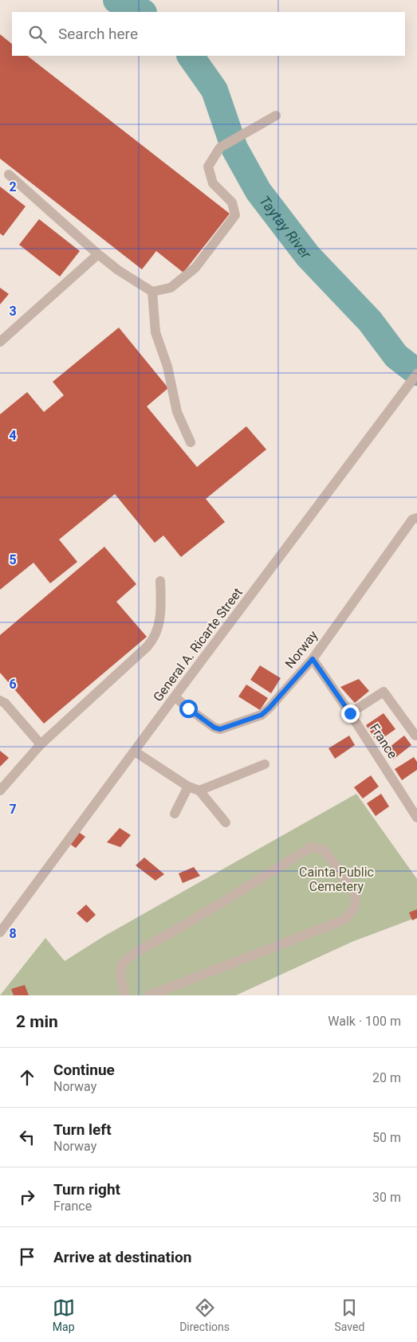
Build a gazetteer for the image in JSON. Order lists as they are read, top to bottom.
{
  "streets": {
    "street": ["General A. Ricarte Street", "Norway", "France"]
  },
  "crossings": [
    ["General A. Ricarte Street", "Norway"],
    ["Norway", "France"]
  ],
  "water": ["Taytay River"],
  "parks": ["Cainta Public Cemetery"],
  "page": {
    "search": "Search here",
    "heading": ["2 min", "Walk · 100 m"],
    "list": [
      ["Continue", "Norway", "20 m"],
      ["Turn left", "Norway", "50 m"],
      ["Turn right", "France", "30 m"],
      "Arrive at destination"
    ],
    "nav": ["Map", "Directions", "Saved"]
  },
  "grid": {
    "rows": [
      "2",
      "3",
      "4",
      "5",
      "6",
      "7",
      "8"
    ]
  }
}
